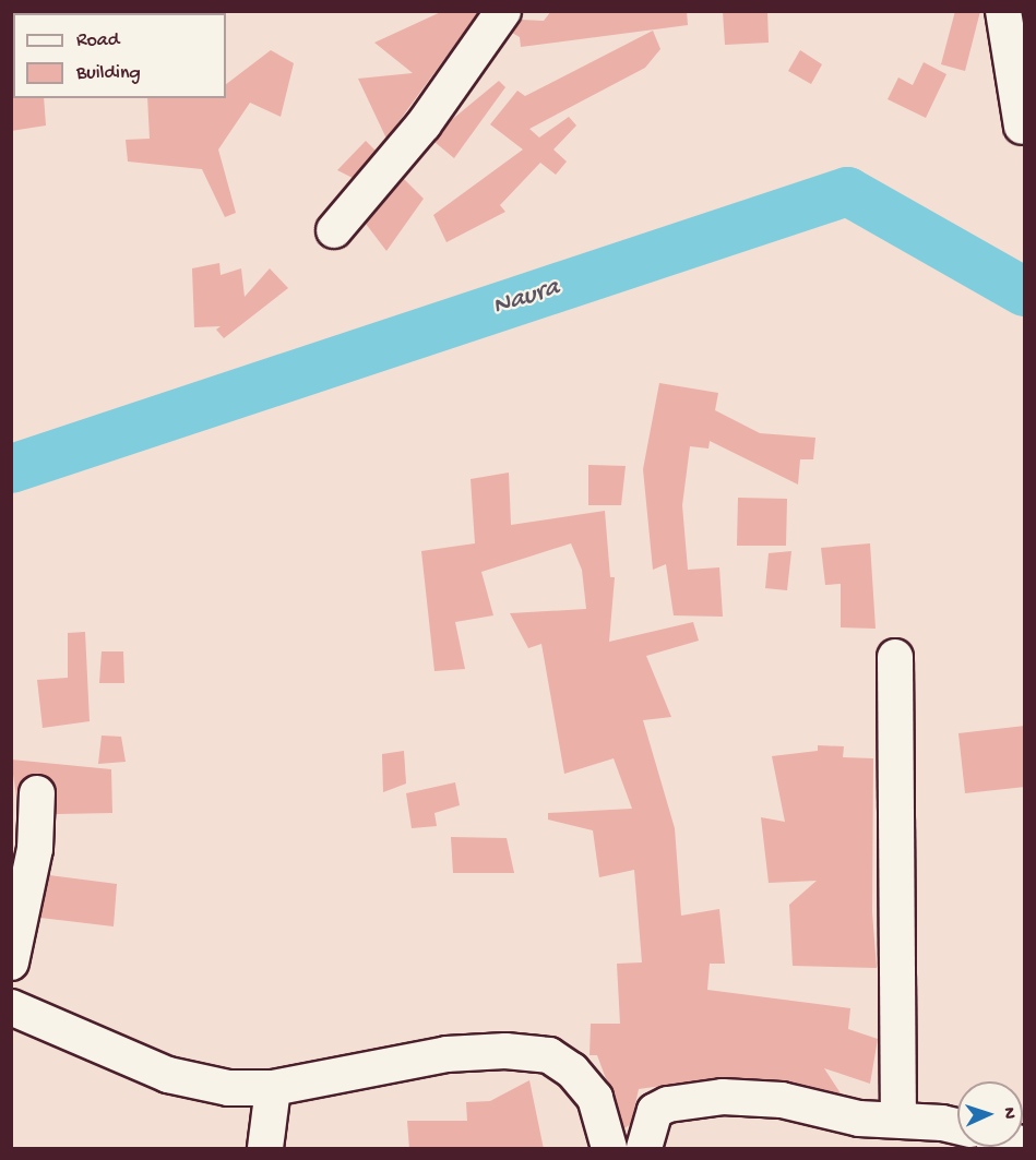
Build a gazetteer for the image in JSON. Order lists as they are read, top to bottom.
{
  "water": ["Naura"],
  "legend": ["Road", "Building"],
  "north": "right"
}
